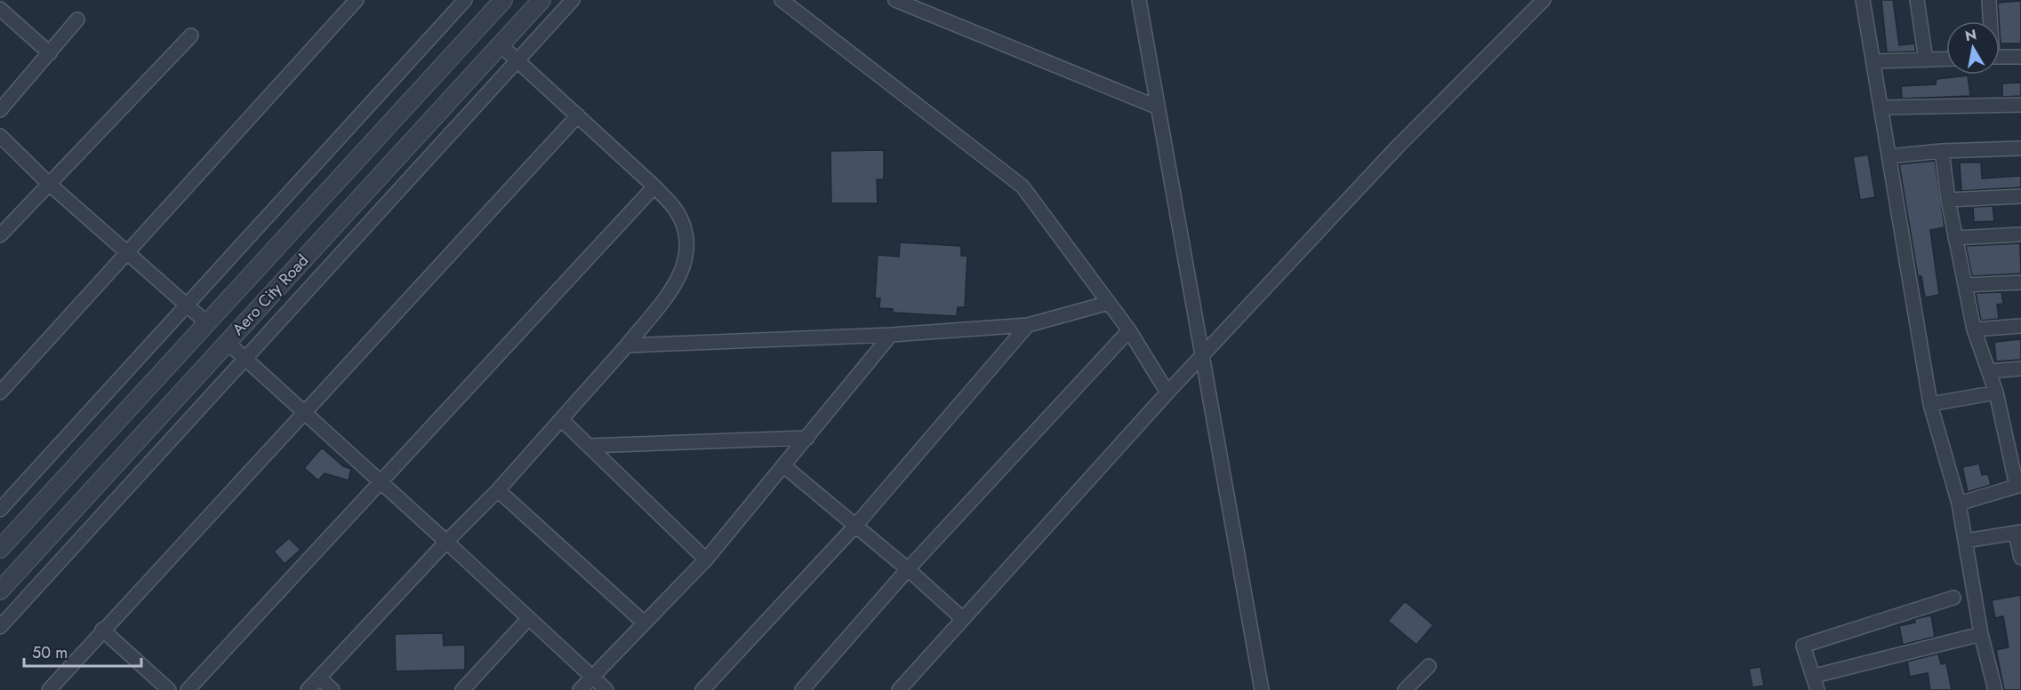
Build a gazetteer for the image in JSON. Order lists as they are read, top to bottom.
{
  "streets": {
    "street": ["Aero City Road"]
  },
  "scale_bar": "50 m",
  "north": "top"
}
